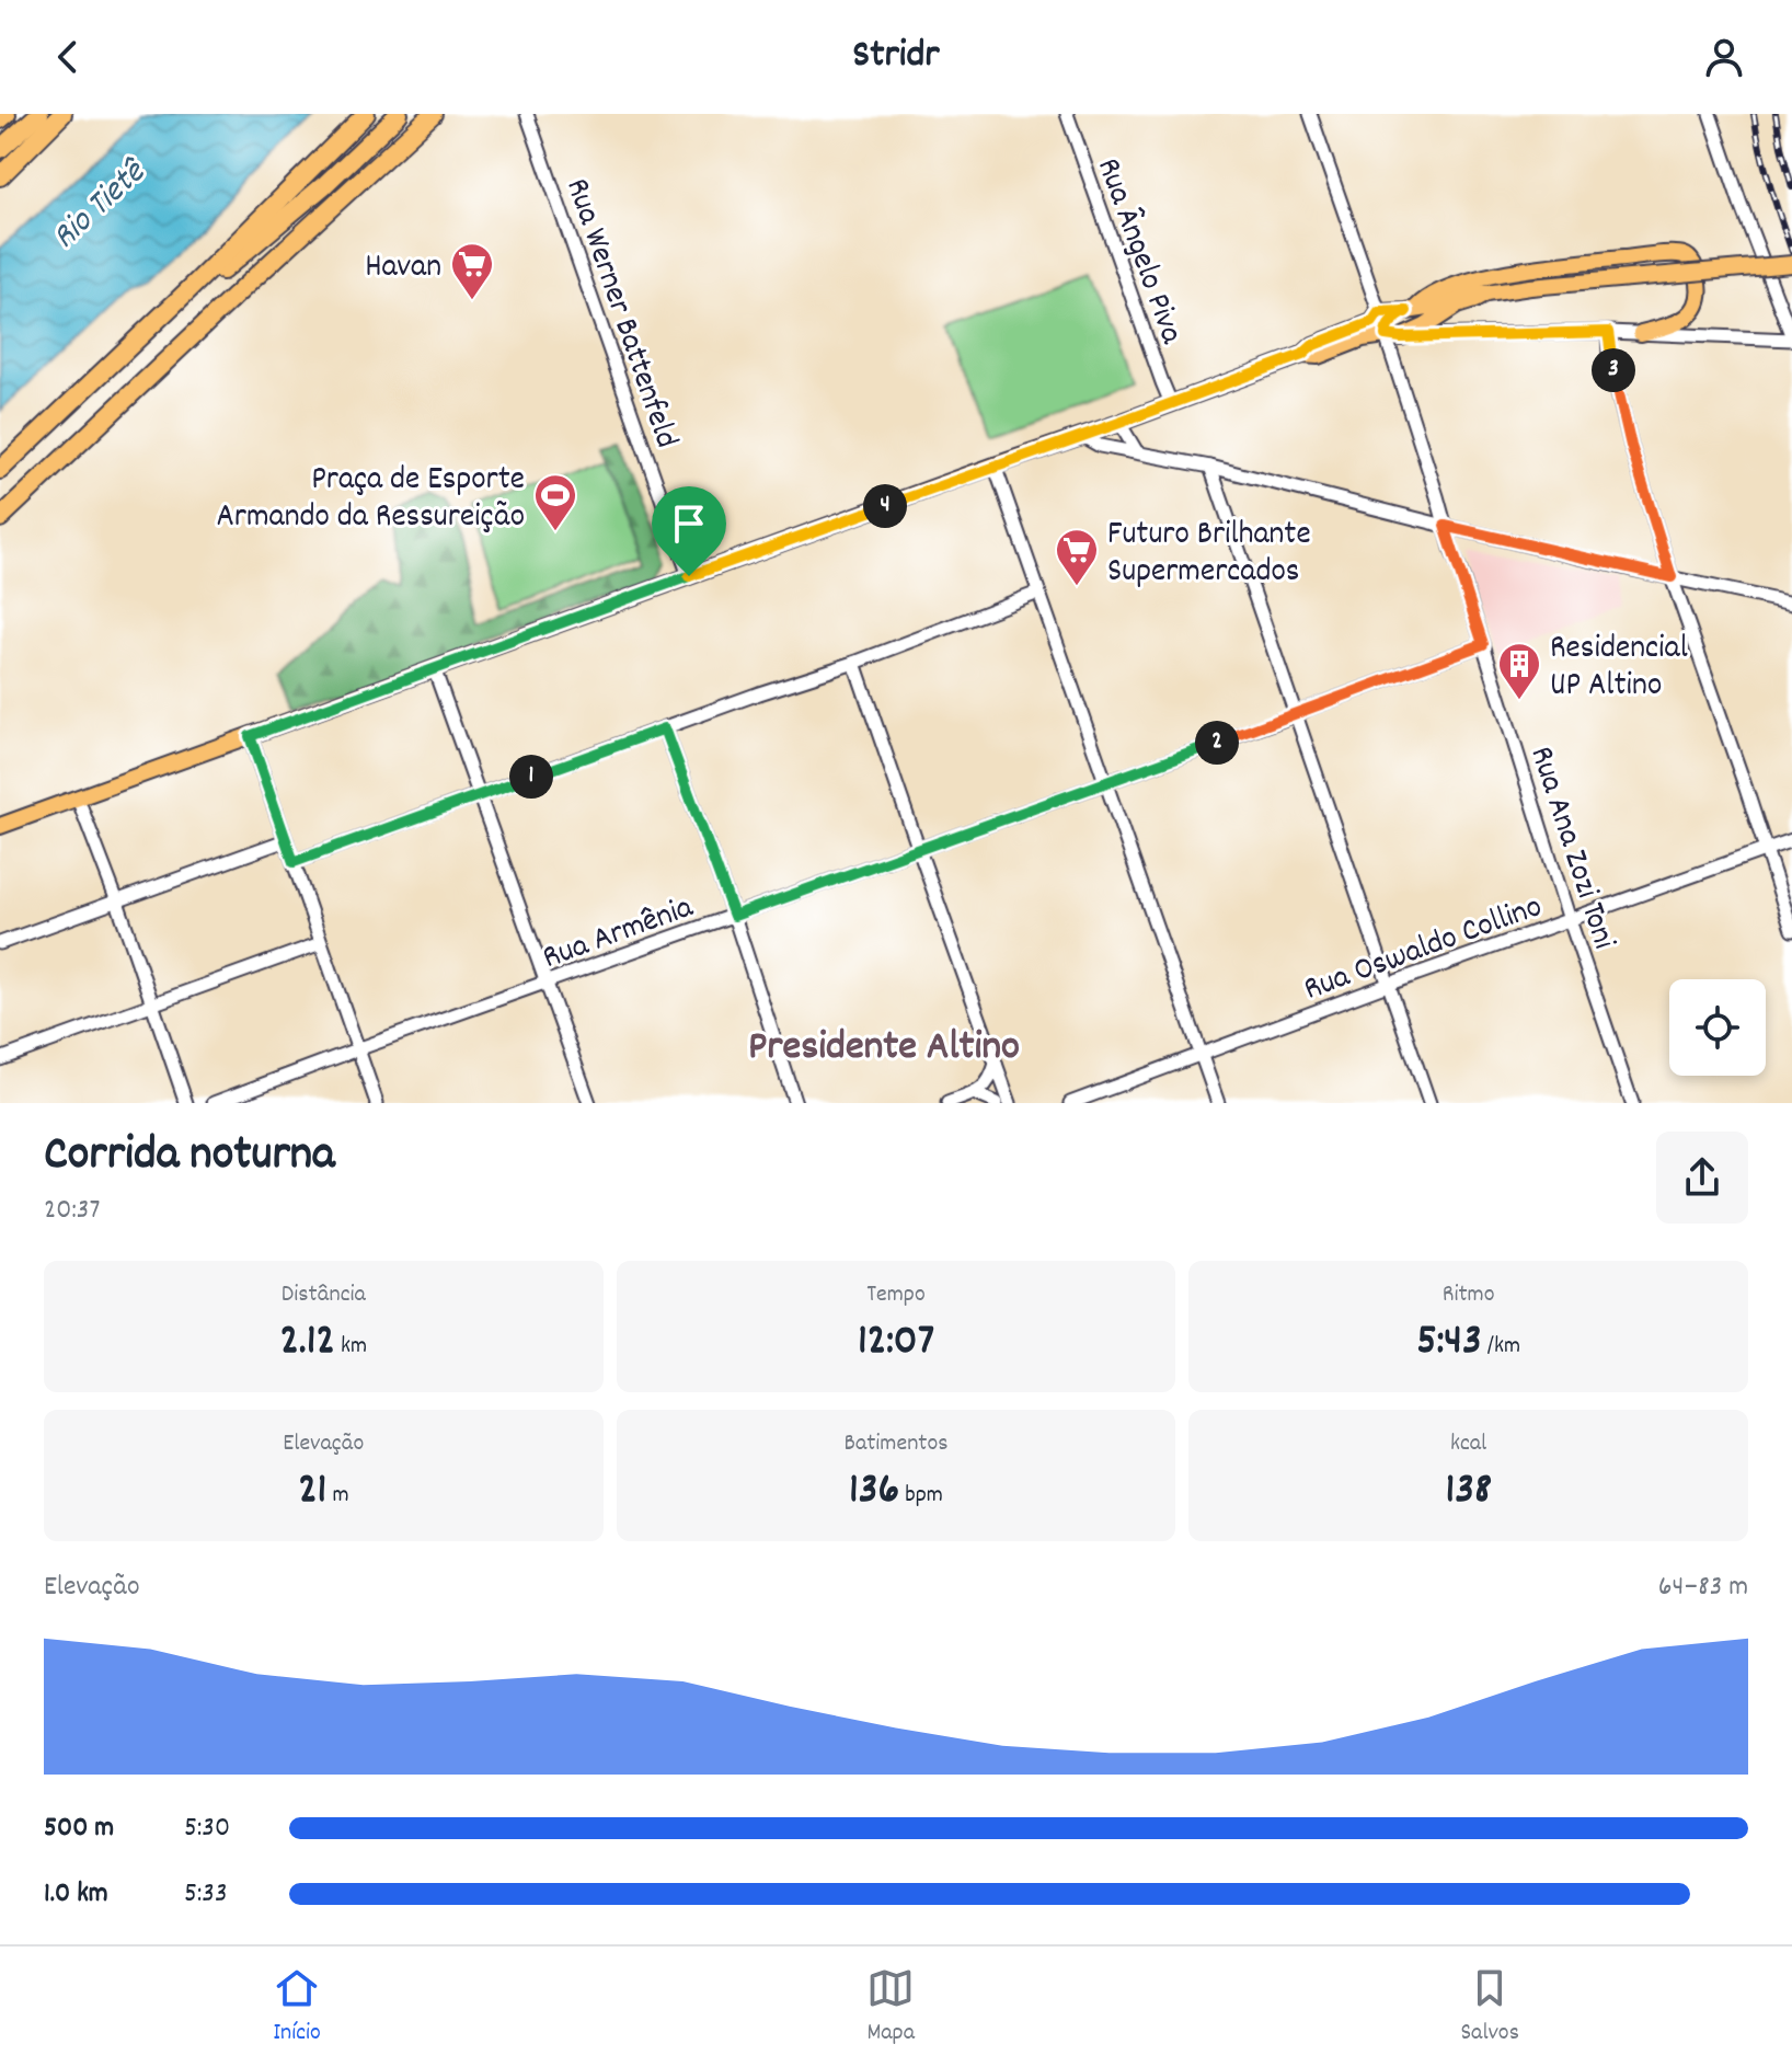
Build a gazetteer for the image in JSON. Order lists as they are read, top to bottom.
{
  "streets": {
    "street": [
      "Rua Ângelo Piva",
      "Rua Werner Battenfeld",
      "Rua Ana Zozi Toni",
      "Rua Armênia",
      "Rua Oswaldo Collino"
    ]
  },
  "crossings": [
    ["Rua Ana Zozi Toni", "Rua Armênia"],
    ["Rua Ana Zozi Toni", "Rua Oswaldo Collino"]
  ],
  "districts": ["Presidente Altino"],
  "water": ["Rio Tietê"],
  "places": {
    "supermarket": ["Havan", "Futuro Brilhante Supermercados"],
    "sports": ["Praça de Esporte Armando da Ressureição"],
    "building": ["Residencial UP Altino"]
  },
  "page": {
    "header": "Stridr",
    "pins": [
      "3",
      "4",
      "2",
      "1"
    ],
    "heading": ["Corrida noturna", "20:37"],
    "stats": [
      ["Distância", "2.12 km"],
      ["Tempo", "12:07"],
      ["Ritmo", "5:43 /km"],
      ["Elevação", "21 m"],
      ["Batimentos", "136 bpm"],
      ["kcal", "138"]
    ],
    "chart": ["Elevação", "64–83 m"],
    "list": [
      {
        "name": "500 m",
        "note": "5:30"
      },
      {
        "name": "1.0 km",
        "note": "5:33"
      }
    ],
    "tabs": ["Início", "Mapa", "Salvos"]
  }
}
